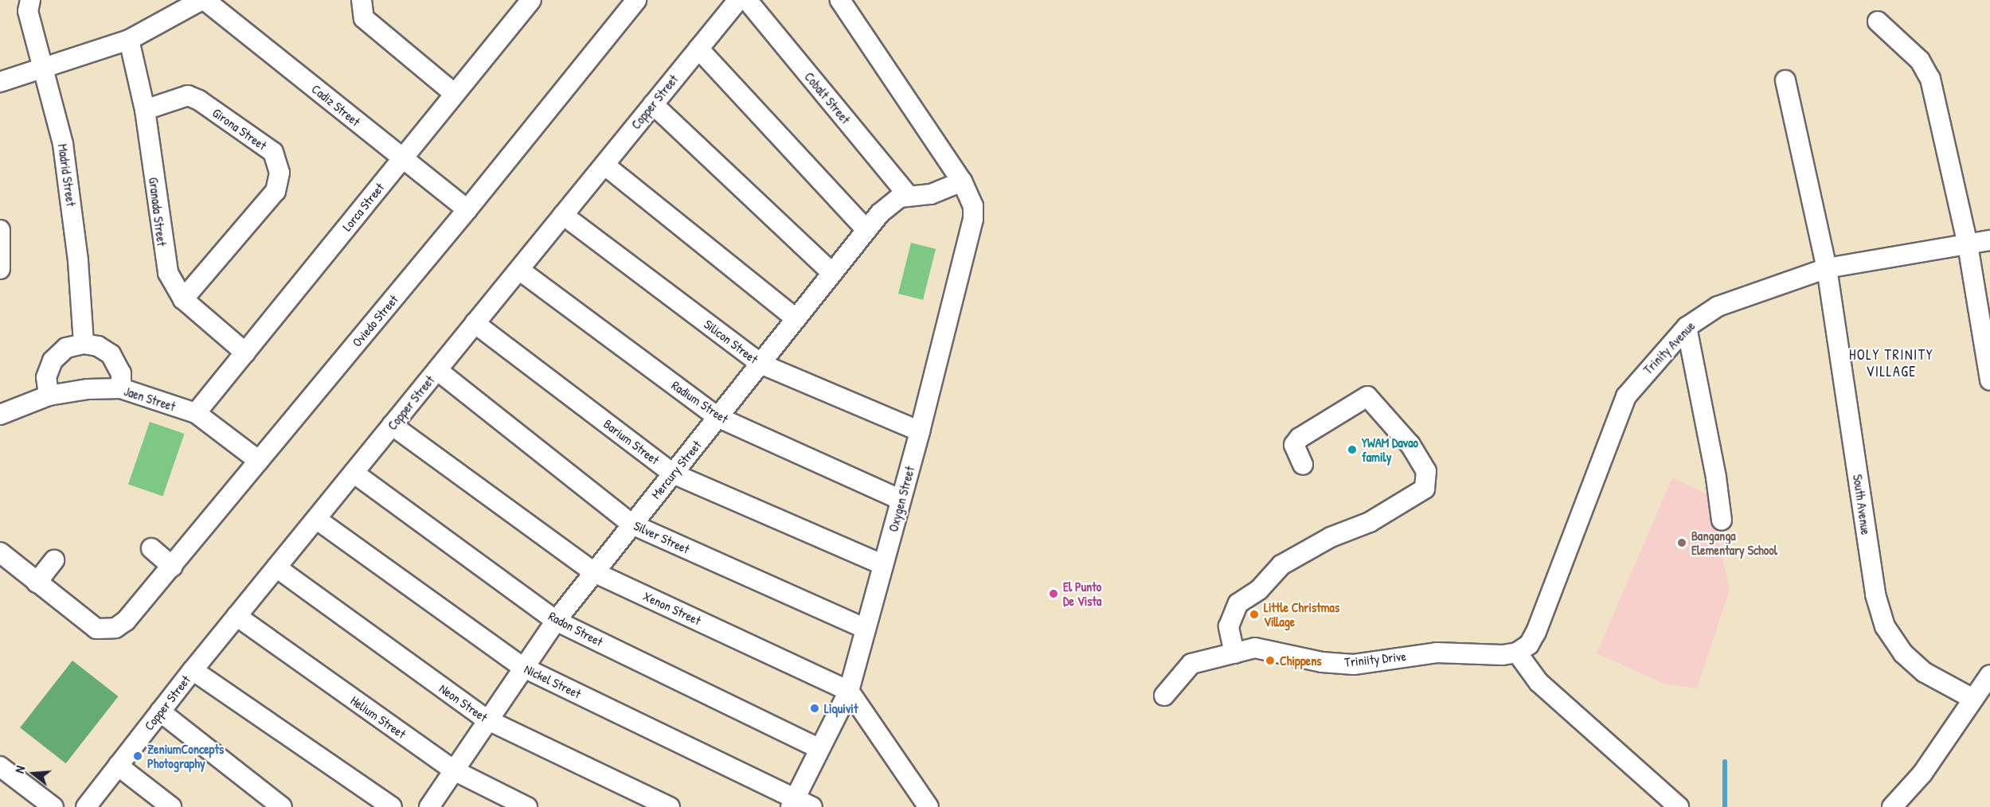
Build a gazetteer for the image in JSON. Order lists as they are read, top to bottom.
{
  "streets": {
    "street": [
      "Cobalt Street",
      "Copper Street",
      "Cadiz Street",
      "Girona Street",
      "Madrid Street",
      "Lorca Street",
      "Granada Street",
      "Oviedo Street",
      "Silicon Street",
      "Trinity Avenue",
      "Jaen Street",
      "Radium Street",
      "Barium Street",
      "Mercury Street",
      "Oxygen Street",
      "South Avenue",
      "Silver Street",
      "Xenon Street",
      "Radon Street",
      "Triniity Drive",
      "Nickel Street",
      "Neon Street",
      "Helium Street"
    ]
  },
  "crossings": [
    ["Cobalt Street", "Mercury Street"],
    ["Copper Street", "Silicon Street"],
    ["Copper Street", "Radium Street"],
    ["Copper Street", "Barium Street"],
    ["Copper Street", "Silver Street"],
    ["Copper Street", "Xenon Street"],
    ["Copper Street", "Radon Street"],
    ["Copper Street", "Nickel Street"],
    ["Copper Street", "Neon Street"],
    ["Copper Street", "Helium Street"],
    ["Cadiz Street", "Lorca Street"],
    ["Cadiz Street", "Oviedo Street"],
    ["Girona Street", "Granada Street"],
    ["Lorca Street", "Granada Street"],
    ["Lorca Street", "Jaen Street"],
    ["Oviedo Street", "Jaen Street"],
    ["Silicon Street", "Mercury Street"],
    ["Silicon Street", "Oxygen Street"],
    ["Trinity Avenue", "South Avenue"],
    ["Trinity Avenue", "Triniity Drive"],
    ["Radium Street", "Mercury Street"],
    ["Radium Street", "Oxygen Street"],
    ["Barium Street", "Mercury Street"],
    ["Barium Street", "Oxygen Street"],
    ["Mercury Street", "Oxygen Street"],
    ["Mercury Street", "Silver Street"],
    ["Mercury Street", "Xenon Street"],
    ["Mercury Street", "Radon Street"],
    ["Mercury Street", "Nickel Street"],
    ["Mercury Street", "Neon Street"],
    ["Mercury Street", "Helium Street"],
    ["Oxygen Street", "Silver Street"],
    ["Oxygen Street", "Xenon Street"],
    ["Oxygen Street", "Radon Street"],
    ["Oxygen Street", "Nickel Street"]
  ],
  "districts": ["HOLY TRINITY VILLAGE"],
  "places": [
    "YWAM Davao family",
    "Banganga Elementary School",
    "El Punto De Vista",
    "Little Christmas Village",
    "Chippens",
    "Liquivit",
    "ZeniumConcepts Photography"
  ],
  "north": "left"
}
